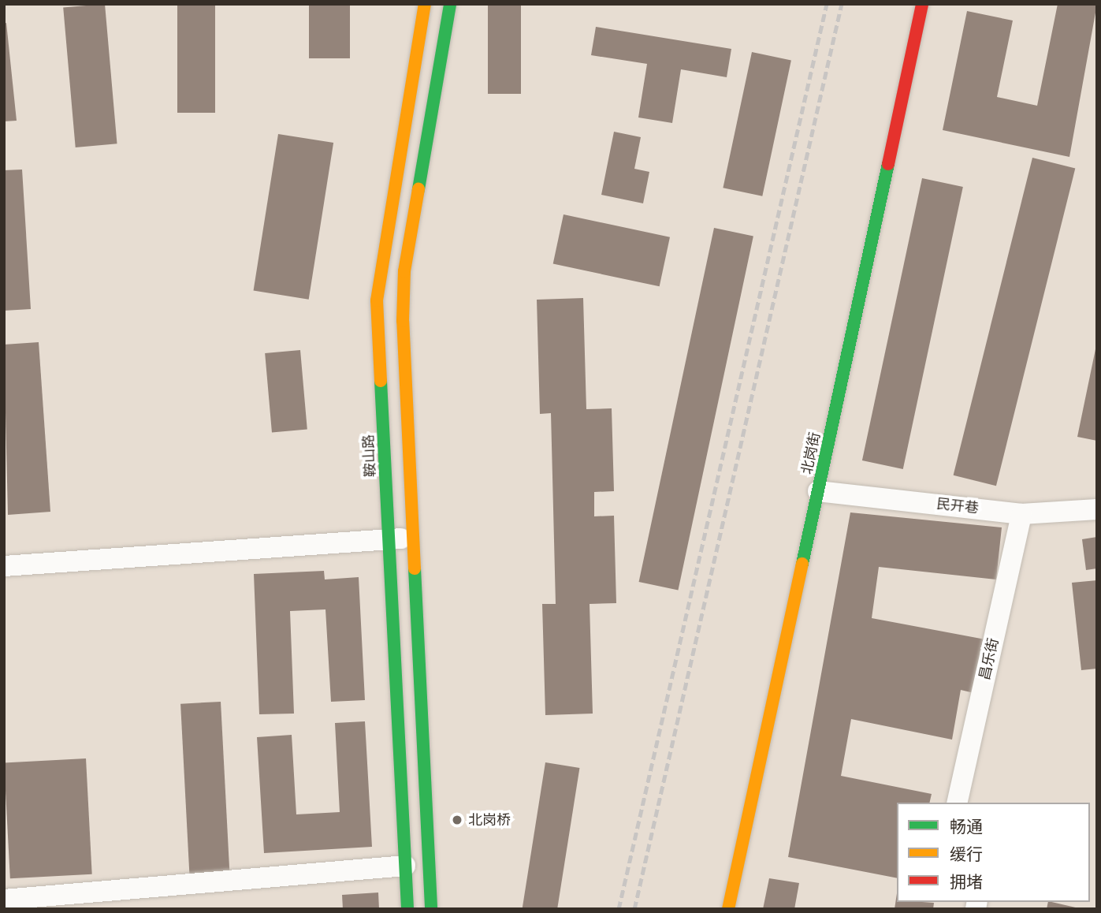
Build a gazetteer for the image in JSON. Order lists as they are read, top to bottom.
{
  "streets": {
    "main road": ["北岗街", "鞍山路"],
    "street": ["民开巷", "昌乐街"]
  },
  "crossings": [
    ["北岗街", "民开巷"],
    ["民开巷", "昌乐街"]
  ],
  "places": ["北岗桥"],
  "legend": ["畅通", "缓行", "拥堵"]
}
